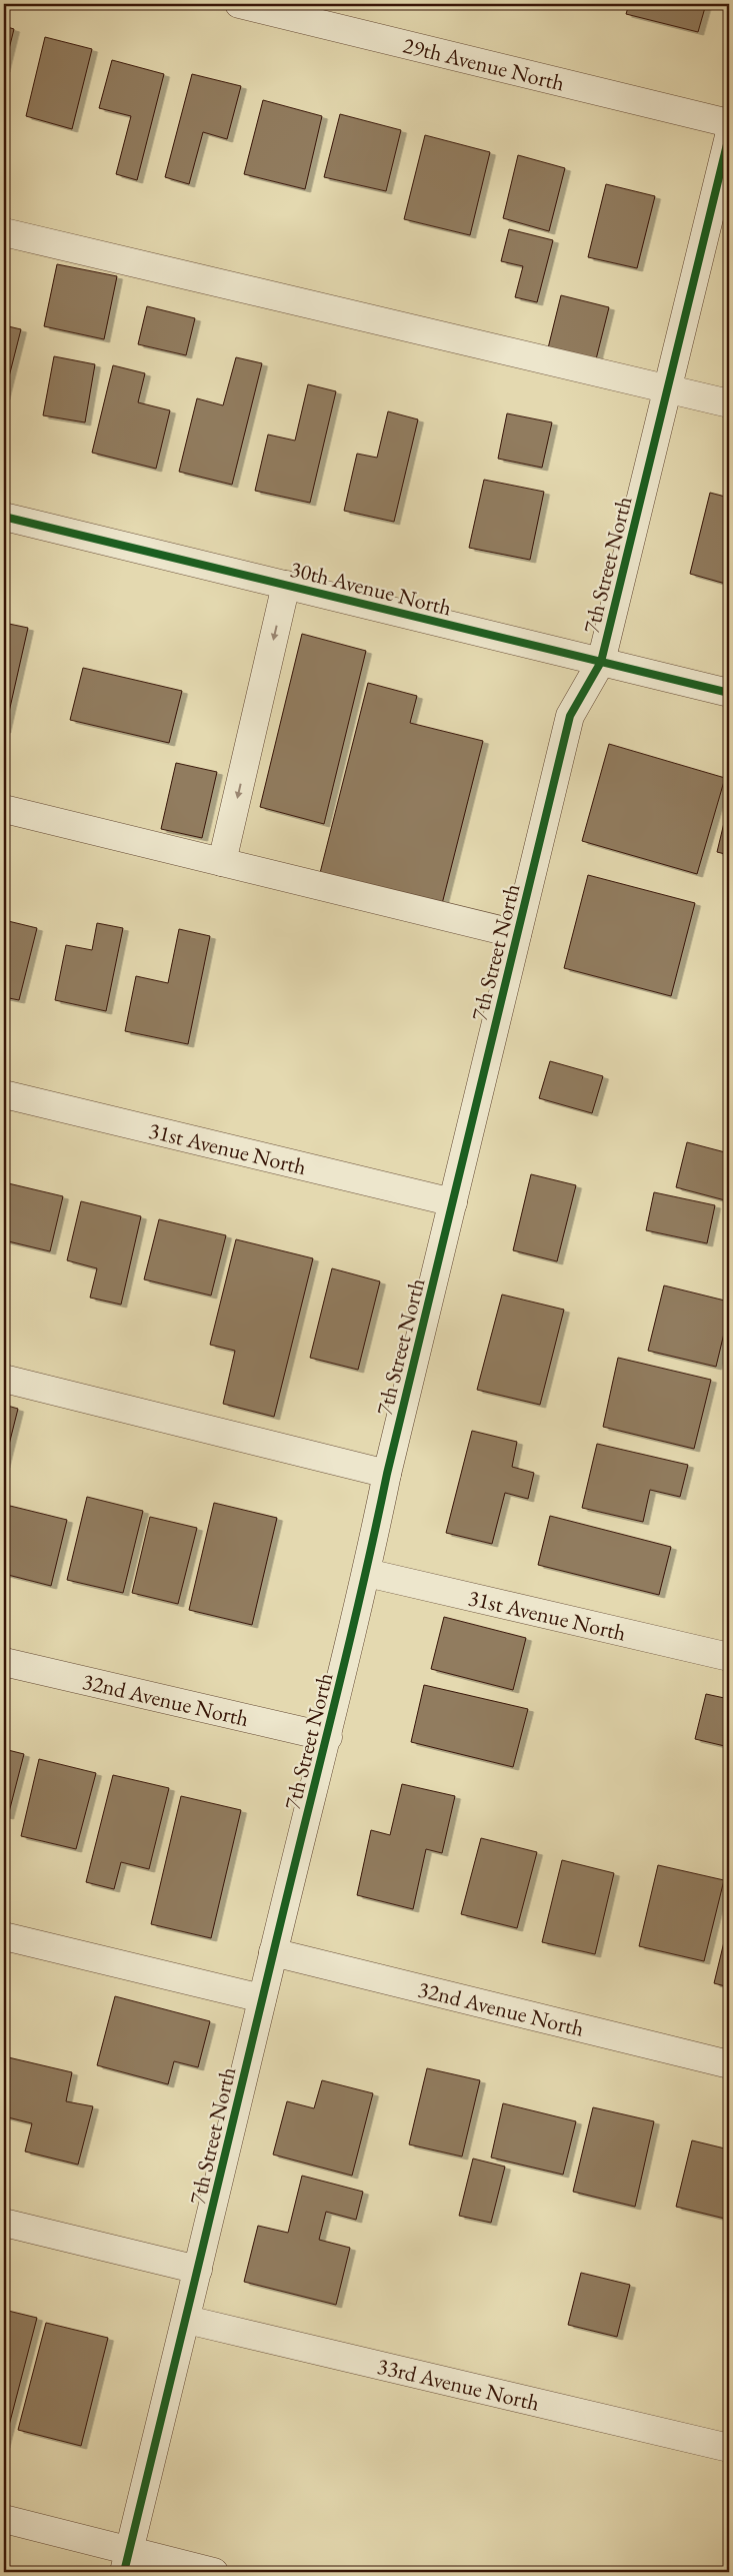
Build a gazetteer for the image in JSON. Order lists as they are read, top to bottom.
{
  "streets": {
    "street": [
      "29th Avenue North",
      "7th Street North",
      "30th Avenue North",
      "31st Avenue North",
      "32nd Avenue North",
      "33rd Avenue North"
    ]
  },
  "crossings": [
    ["7th Street North", "30th Avenue North"],
    ["7th Street North", "31st Avenue North"],
    ["7th Street North", "32nd Avenue North"],
    ["7th Street North", "33rd Avenue North"]
  ]
}
